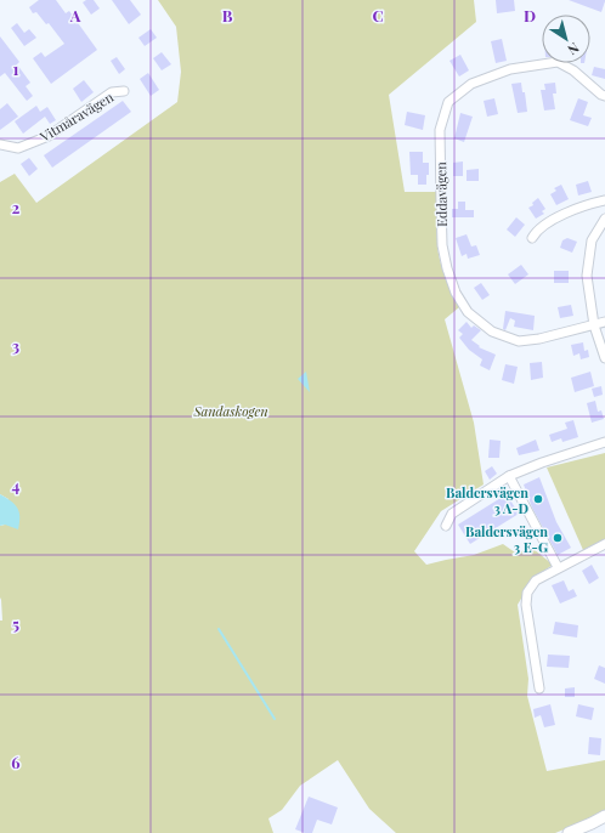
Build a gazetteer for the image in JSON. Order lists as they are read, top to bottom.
{
  "streets": {
    "street": ["Vitmåravägen", "Eddavägen"]
  },
  "parks": ["Sandaskogen"],
  "places": ["Baldersvägen 3 A-D", "Baldersvägen 3 E-G"],
  "north": "bottom right",
  "grid": {
    "columns": [
      "A",
      "B",
      "C",
      "D"
    ],
    "rows": [
      "1",
      "2",
      "3",
      "4",
      "5",
      "6"
    ]
  }
}
